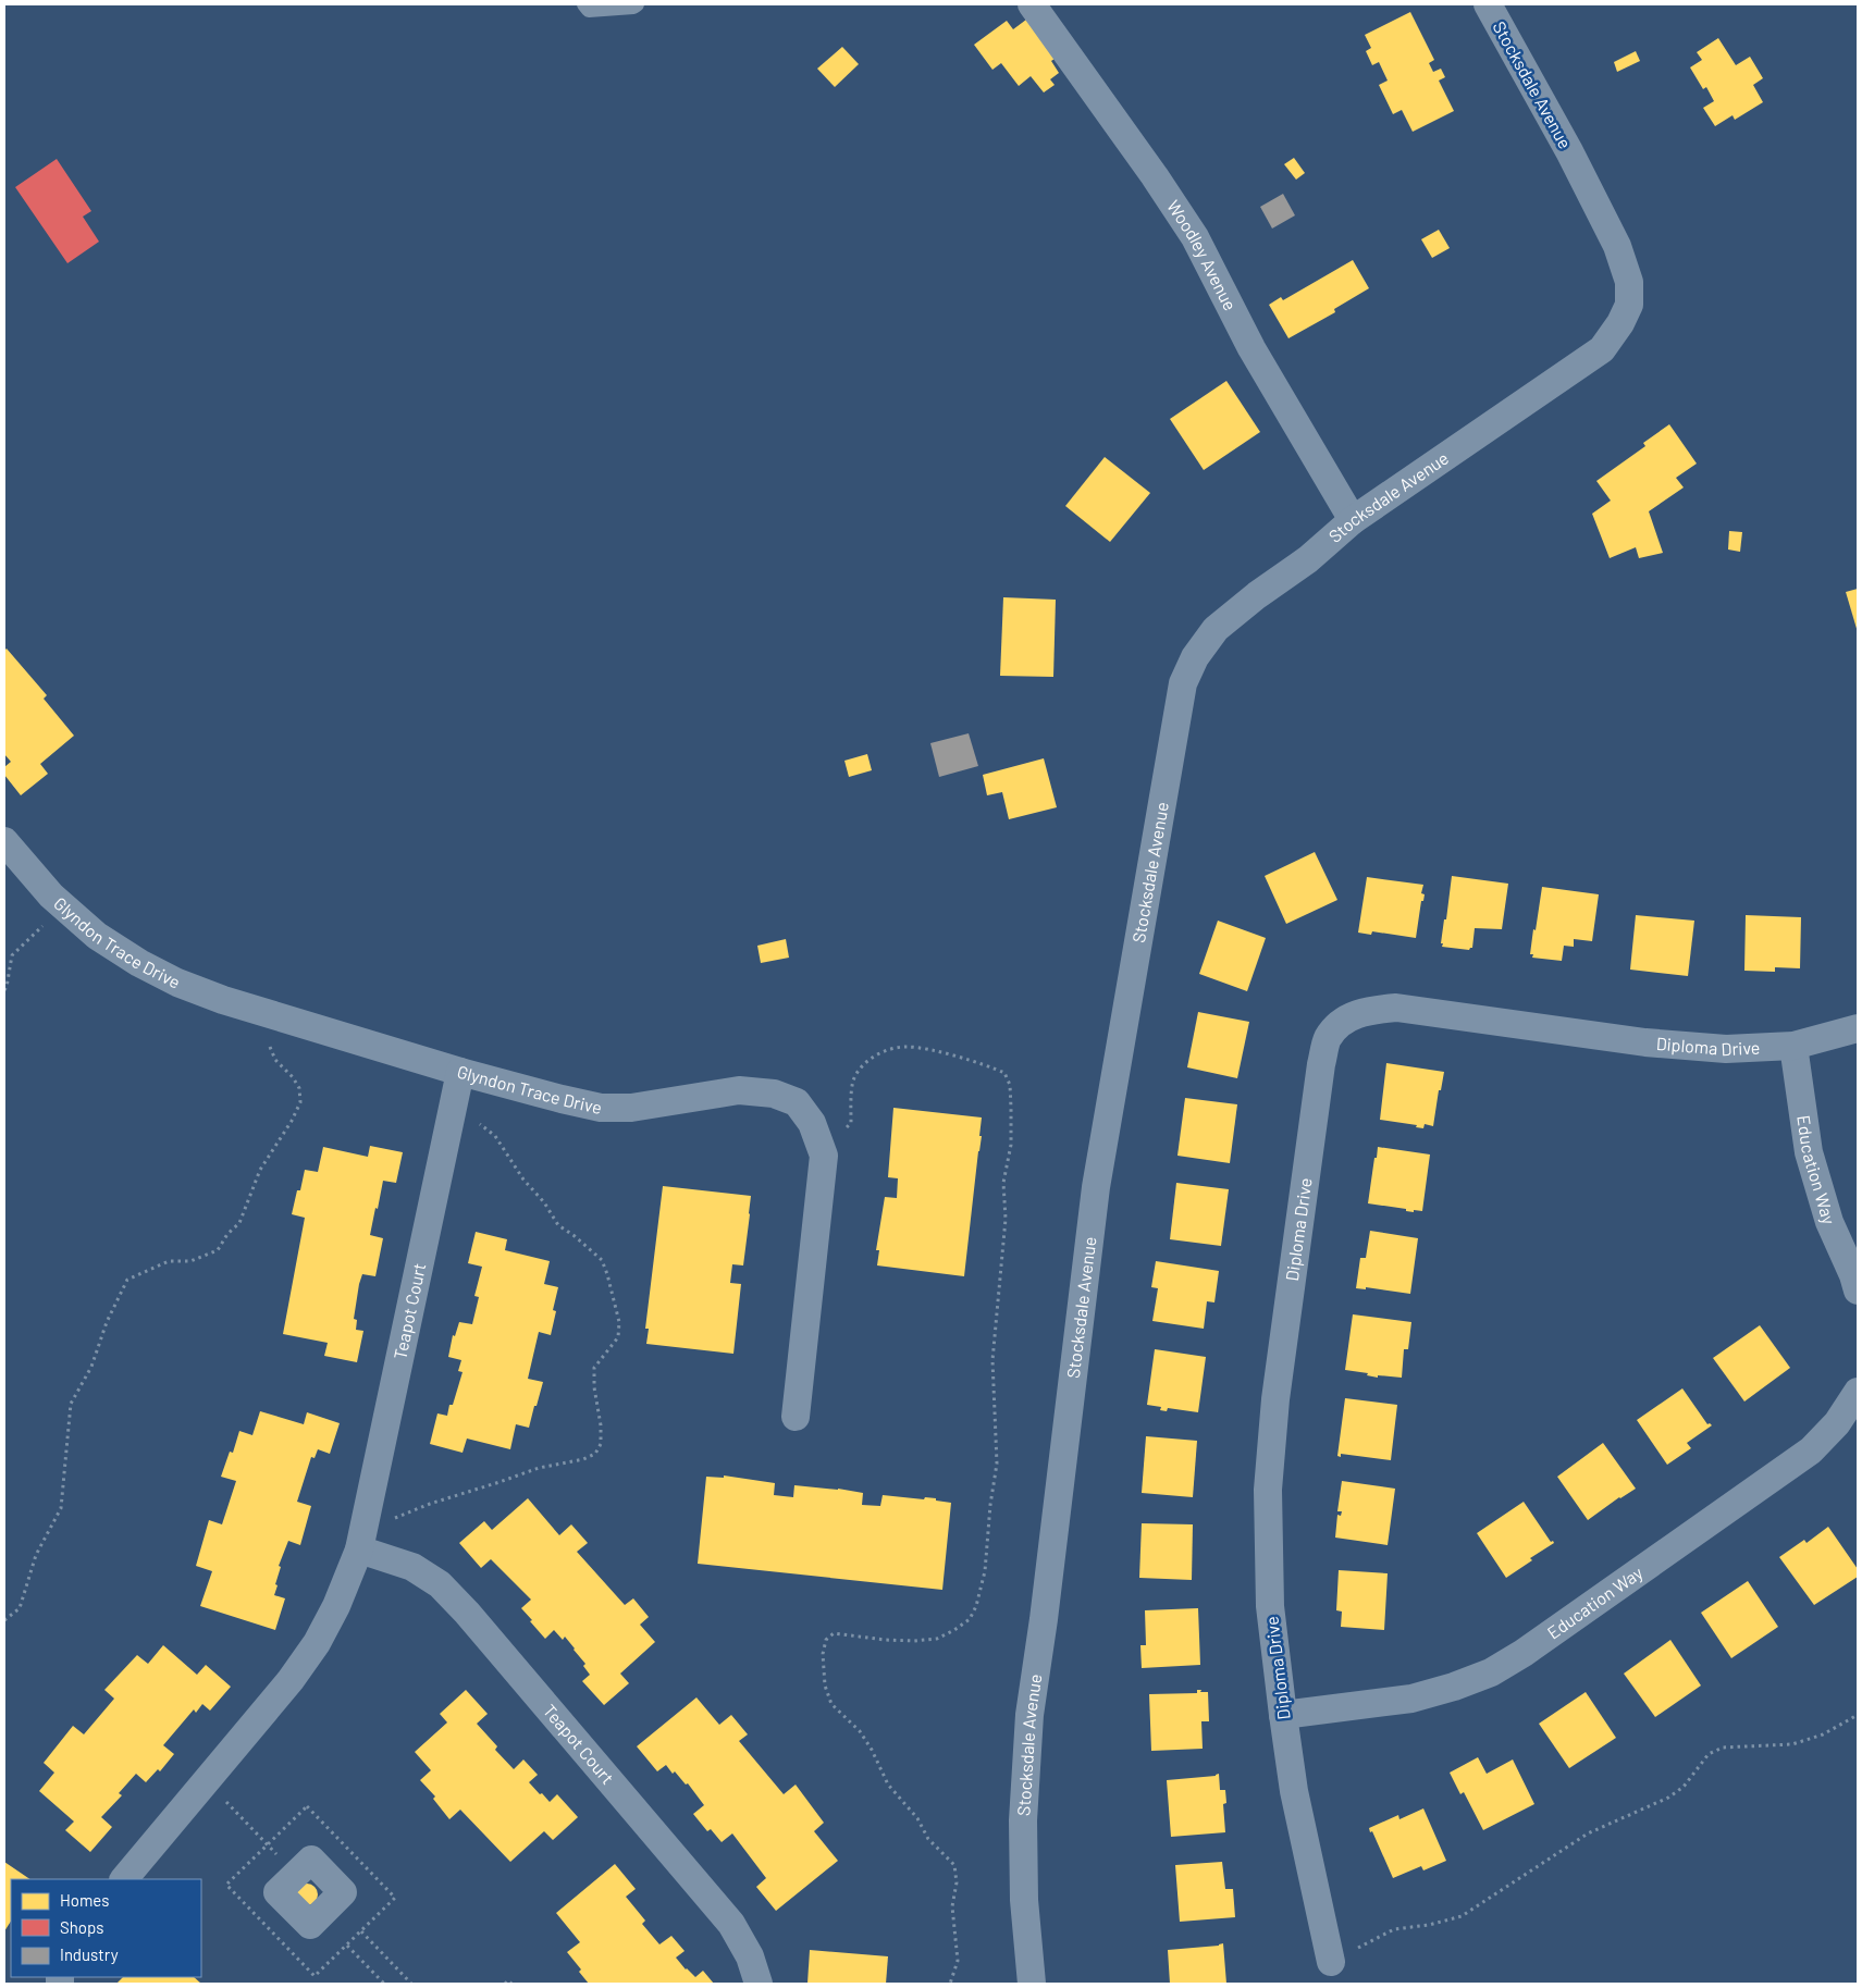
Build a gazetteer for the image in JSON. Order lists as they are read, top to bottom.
{
  "streets": {
    "street": [
      "Stocksdale Avenue",
      "Woodley Avenue",
      "Glyndon Trace Drive",
      "Diploma Drive",
      "Education Way",
      "Teapot Court"
    ]
  },
  "crossings": [
    ["Stocksdale Avenue", "Woodley Avenue"],
    ["Glyndon Trace Drive", "Teapot Court"],
    ["Diploma Drive", "Education Way"]
  ],
  "legend": ["Homes", "Shops", "Industry"]
}
